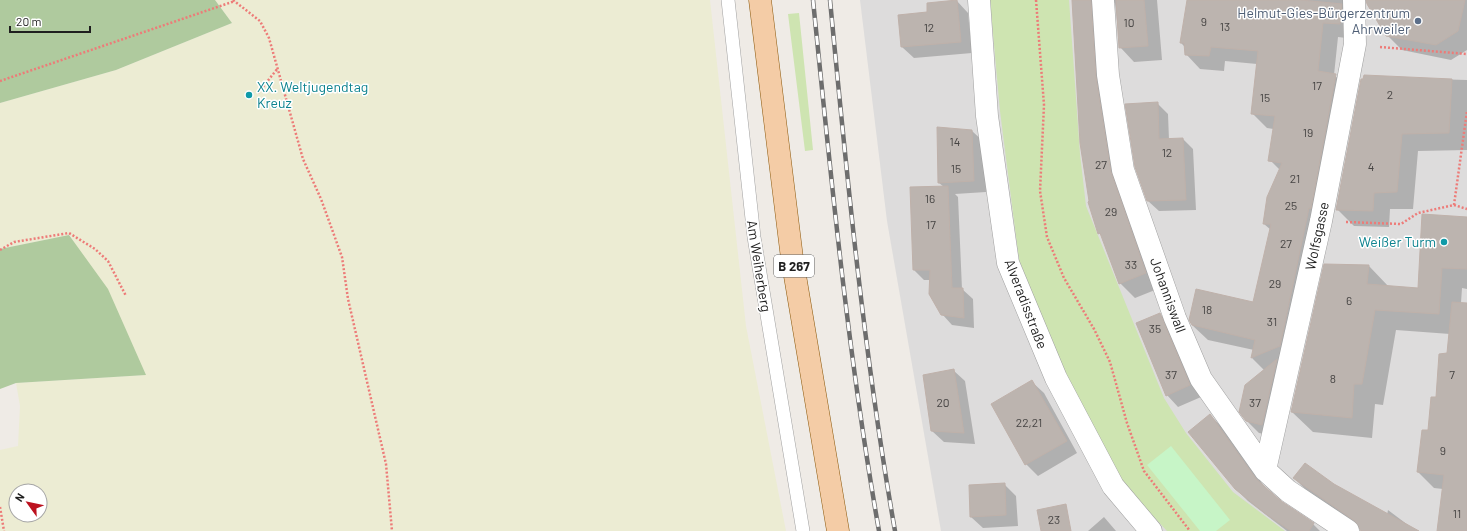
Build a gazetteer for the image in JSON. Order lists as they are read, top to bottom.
{
  "streets": {
    "main road": ["B 267"],
    "street": ["Wolfsgasse", "Johanniswall", "Alveradisstraße"],
    "lane": ["Am Weiherberg"]
  },
  "crossings": [
    ["Wolfsgasse", "Johanniswall"]
  ],
  "places": ["Helmut-Gies-Bürgerzentrum Ahrweiler", "XX. Weltjugendtag Kreuz", "Weißer Turm"],
  "house_numbers": [
    "9",
    "10",
    "13",
    "12",
    "17",
    "2",
    "15",
    "19",
    "14",
    "12",
    "27",
    "4",
    "15",
    "21",
    "16",
    "25",
    "29",
    "17",
    "27",
    "33",
    "29",
    "6",
    "18",
    "31",
    "35",
    "37",
    "7",
    "8",
    "20",
    "37",
    "22,21",
    "9",
    "11",
    "23"
  ],
  "scale_bar": "20 m",
  "north": "top left"
}
